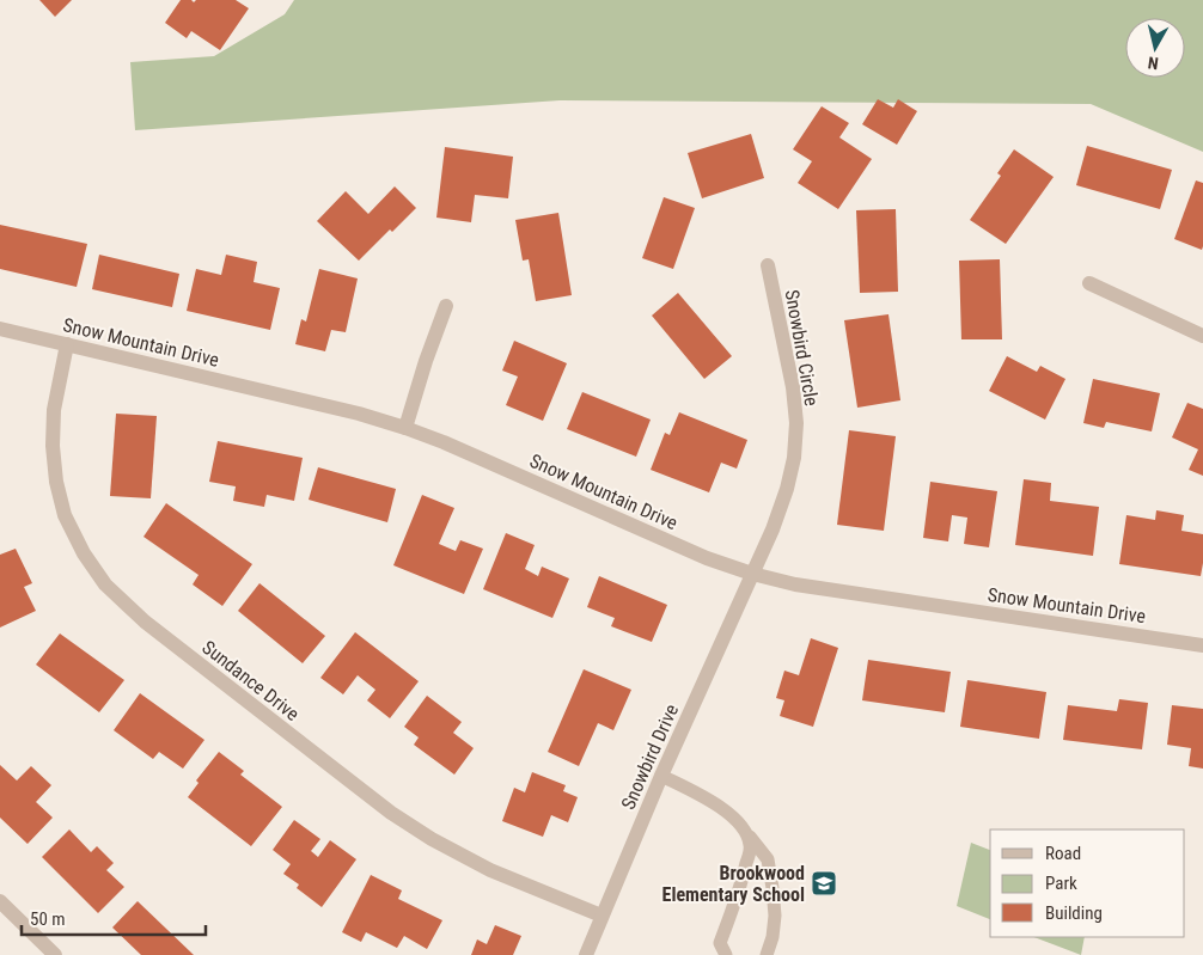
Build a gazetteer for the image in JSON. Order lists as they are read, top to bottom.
{
  "streets": {
    "street": [
      "Snow Mountain Drive",
      "Snowbird Circle",
      "Sundance Drive",
      "Snowbird Drive"
    ]
  },
  "crossings": [
    ["Snow Mountain Drive", "Snowbird Circle"],
    ["Snow Mountain Drive", "Sundance Drive"],
    ["Snow Mountain Drive", "Snowbird Drive"],
    ["Snowbird Circle", "Snowbird Drive"],
    ["Sundance Drive", "Snowbird Drive"]
  ],
  "places": {
    "school or university": ["Brookwood Elementary School"]
  },
  "legend": ["Road", "Park", "Building"],
  "scale_bar": "50 m",
  "north": "bottom"
}
